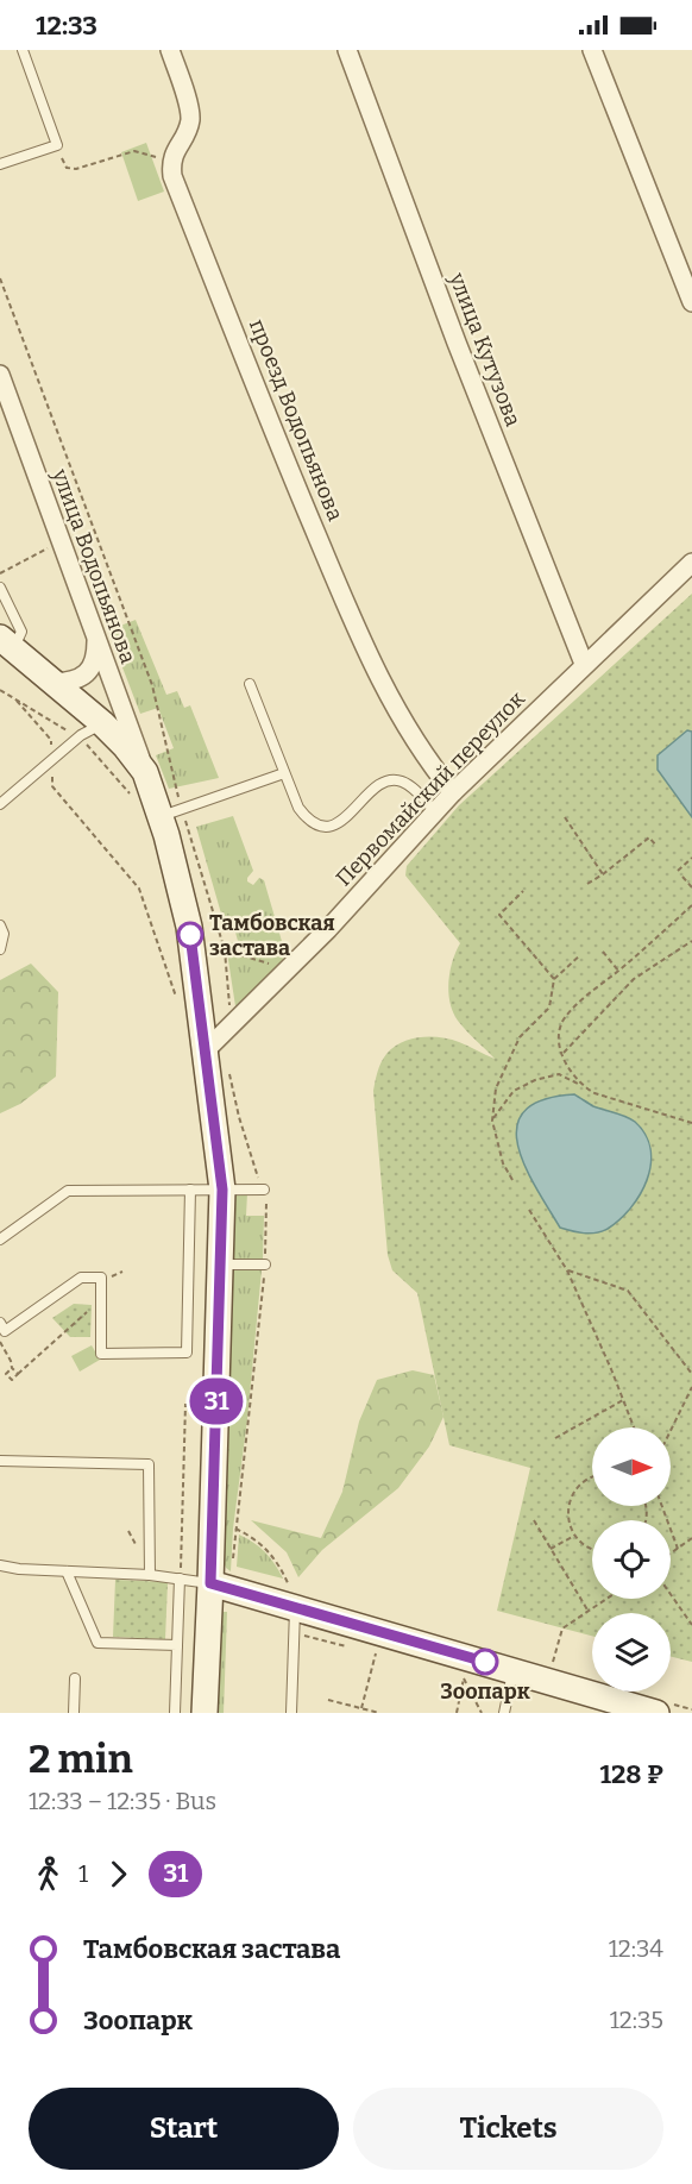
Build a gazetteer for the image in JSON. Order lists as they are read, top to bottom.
{
  "streets": {
    "street": [
      "улица Кутузова",
      "проезд Водопьянова",
      "улица Водопьянова",
      "Первомайский переулок"
    ]
  },
  "crossings": [
    ["улица Кутузова", "Первомайский переулок"],
    ["проезд Водопьянова", "Первомайский переулок"]
  ],
  "places": ["Тамбовская застава", "Зоопарк"],
  "lines": ["bus line 31"],
  "north": "right",
  "page": {
    "status": "12:33",
    "on_map": "31",
    "heading": ["2 min", "12:33 – 12:35 · Bus", "128 ₽"],
    "legs": ["1", "31"],
    "list": [
      {
        "name": "Тамбовская застава",
        "value": "12:34"
      },
      {
        "name": "Зоопарк",
        "value": "12:35"
      }
    ],
    "buttons": ["Start", "Tickets"]
  }
}
